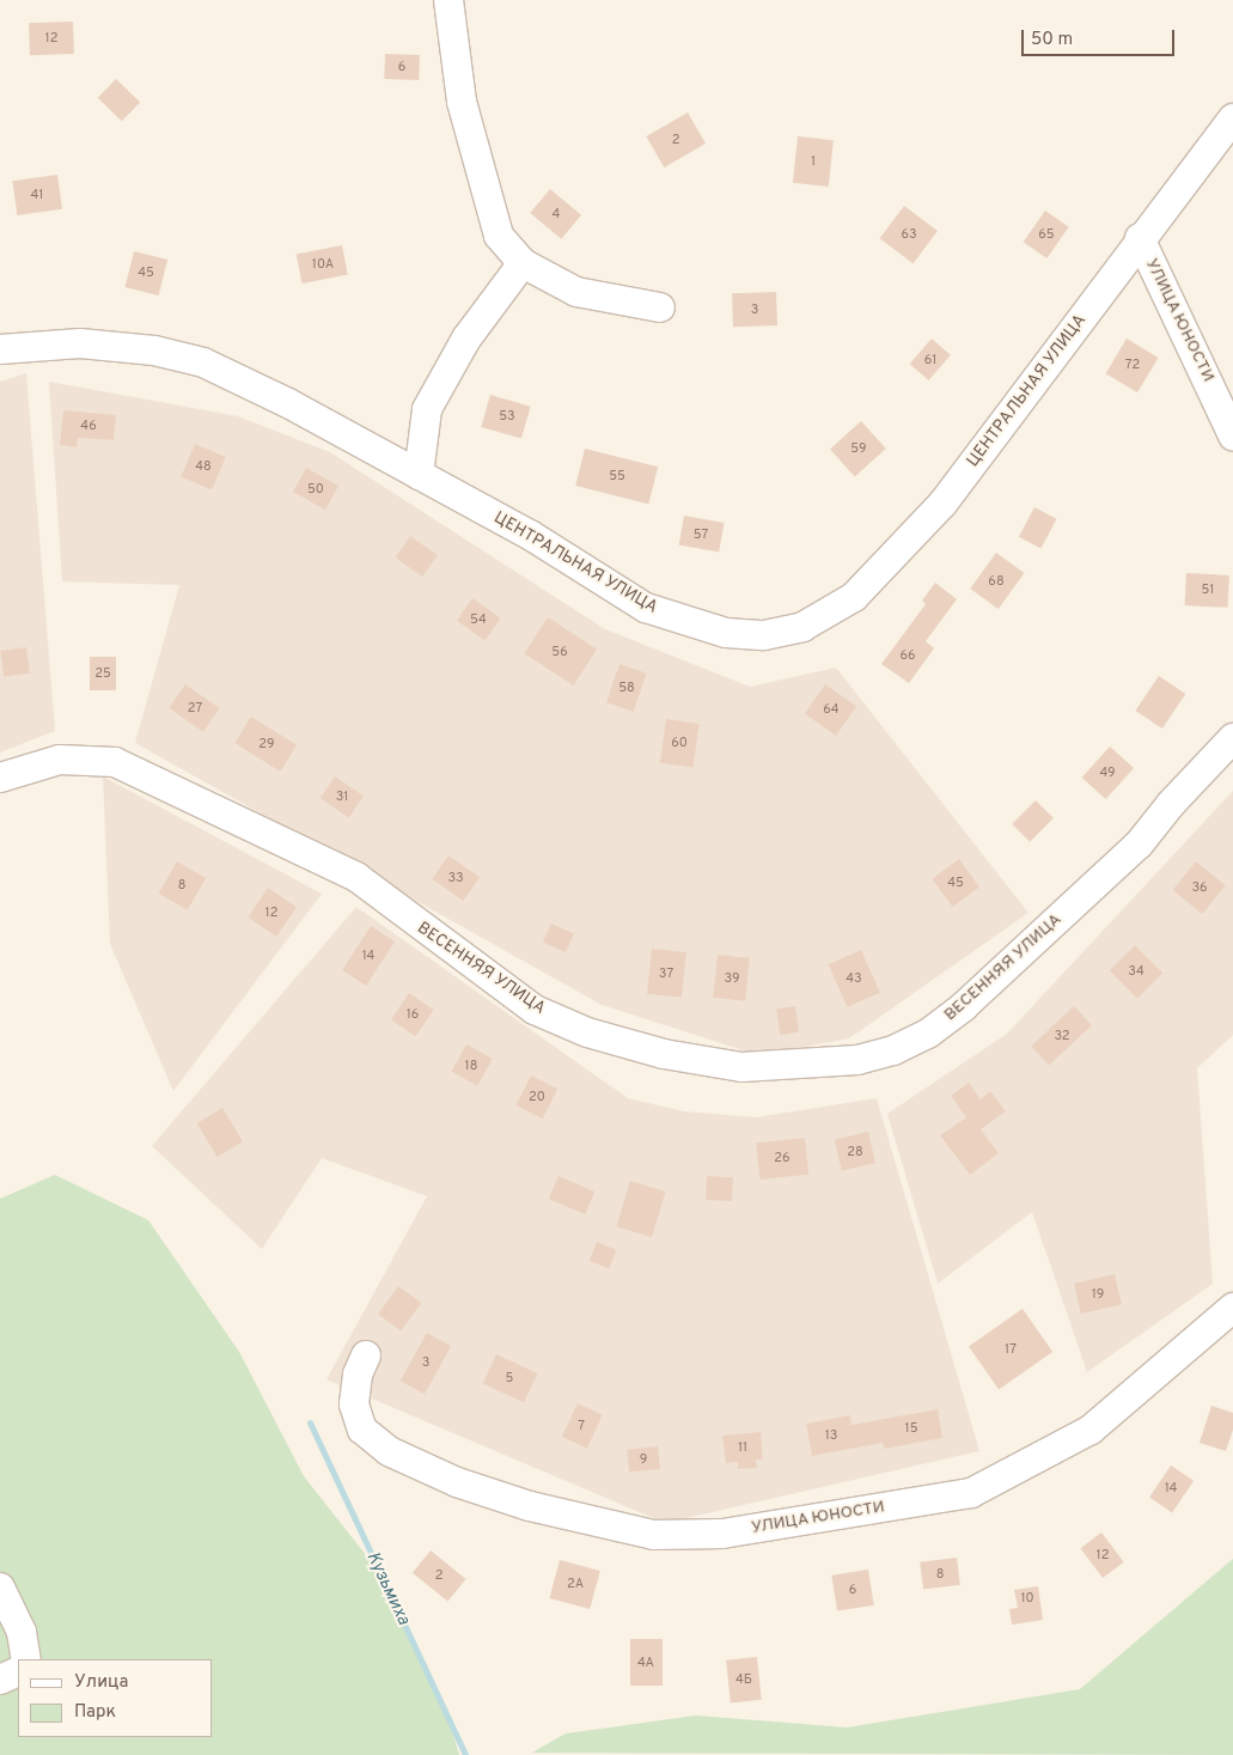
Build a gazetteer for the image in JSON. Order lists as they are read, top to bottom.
{
  "streets": {
    "street": ["УЛИЦА ЮНОСТИ", "ЦЕНТРАЛЬНАЯ УЛИЦА", "ВЕСЕННЯЯ УЛИЦА"]
  },
  "crossings": [
    ["УЛИЦА ЮНОСТИ", "ЦЕНТРАЛЬНАЯ УЛИЦА"]
  ],
  "water": ["Кузьмиха"],
  "house_numbers": [
    "12",
    "6",
    "2",
    "1",
    "41",
    "4",
    "63",
    "65",
    "10А",
    "45",
    "3",
    "61",
    "72",
    "53",
    "46",
    "59",
    "48",
    "55",
    "50",
    "57",
    "68",
    "51",
    "54",
    "56",
    "66",
    "25",
    "58",
    "27",
    "64",
    "60",
    "29",
    "49",
    "31",
    "33",
    "45",
    "8",
    "36",
    "12",
    "14",
    "34",
    "37",
    "39",
    "43",
    "16",
    "32",
    "18",
    "20",
    "28",
    "26",
    "19",
    "17",
    "3",
    "5",
    "7",
    "15",
    "13",
    "11",
    "9",
    "14",
    "12",
    "8",
    "2",
    "2А",
    "6",
    "10",
    "4А",
    "4Б"
  ],
  "legend": ["Улица", "Парк"],
  "scale_bar": "50 m"
}
